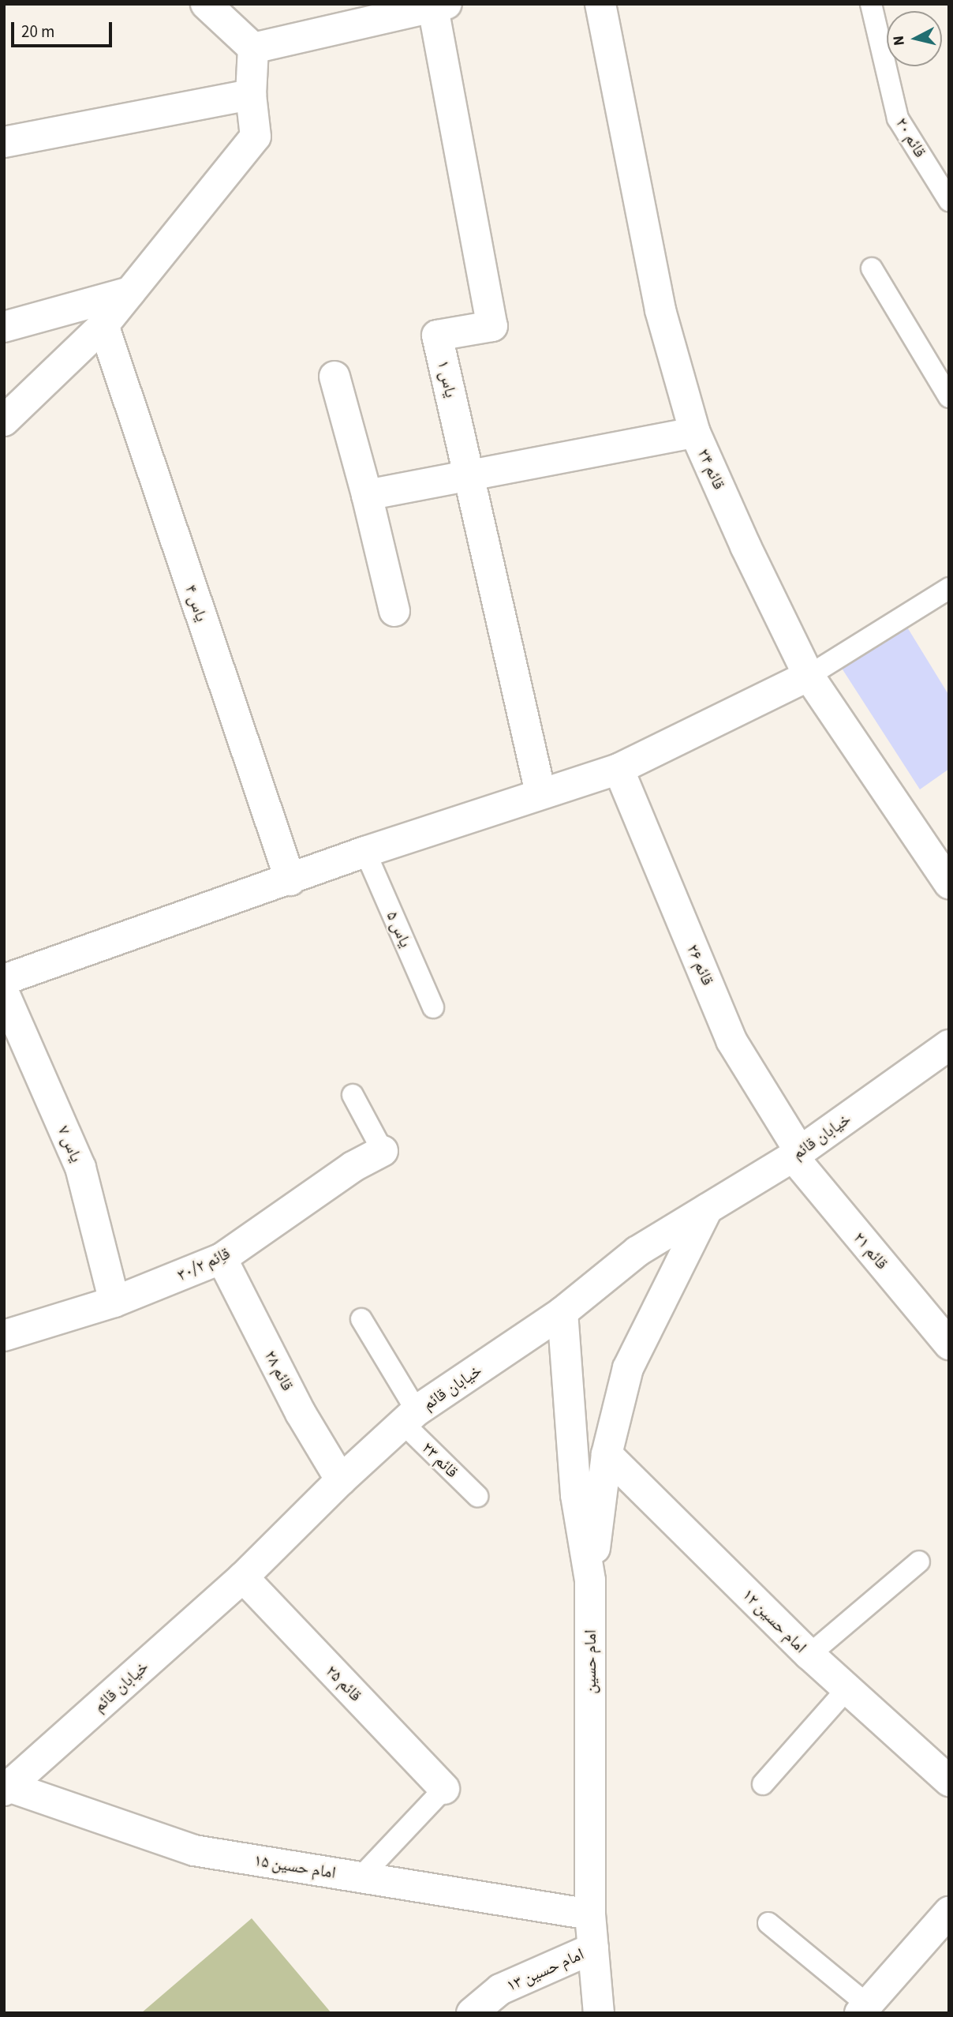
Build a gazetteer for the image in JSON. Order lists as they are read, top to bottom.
{
  "streets": {
    "street": [
      "یاس ۱",
      "قائم ۲۴",
      "یاس ۴",
      "قائم ۲۶",
      "خیابان قائم",
      "یاس ۷",
      "قائم ۲۱",
      "قاِئم ۳۰/۲",
      "قائم ۲۸",
      "امام حسین ۱۲",
      "امام حسین",
      "قائم ۲۵",
      "امام حسین ۱۵",
      "امام حسین ۱۳"
    ],
    "lane": ["قائم ۲۰", "یاس ۵", "قائم ۲۳"]
  },
  "crossings": [
    ["قائم ۲۶", "خیابان قائم"],
    ["قائم ۲۶", "قائم ۲۱"],
    ["خیابان قائم", "قائم ۲۱"],
    ["خیابان قائم", "قائم ۲۸"],
    ["خیابان قائم", "قائم ۲۳"],
    ["خیابان قائم", "امام حسین"],
    ["خیابان قائم", "قائم ۲۵"],
    ["خیابان قائم", "امام حسین ۱۵"],
    ["یاس ۷", "قاِئم ۳۰/۲"],
    ["قاِئم ۳۰/۲", "قائم ۲۸"],
    ["امام حسین", "امام حسین ۱۵"],
    ["امام حسین", "امام حسین ۱۳"]
  ],
  "scale_bar": "20 m",
  "north": "left"
}
